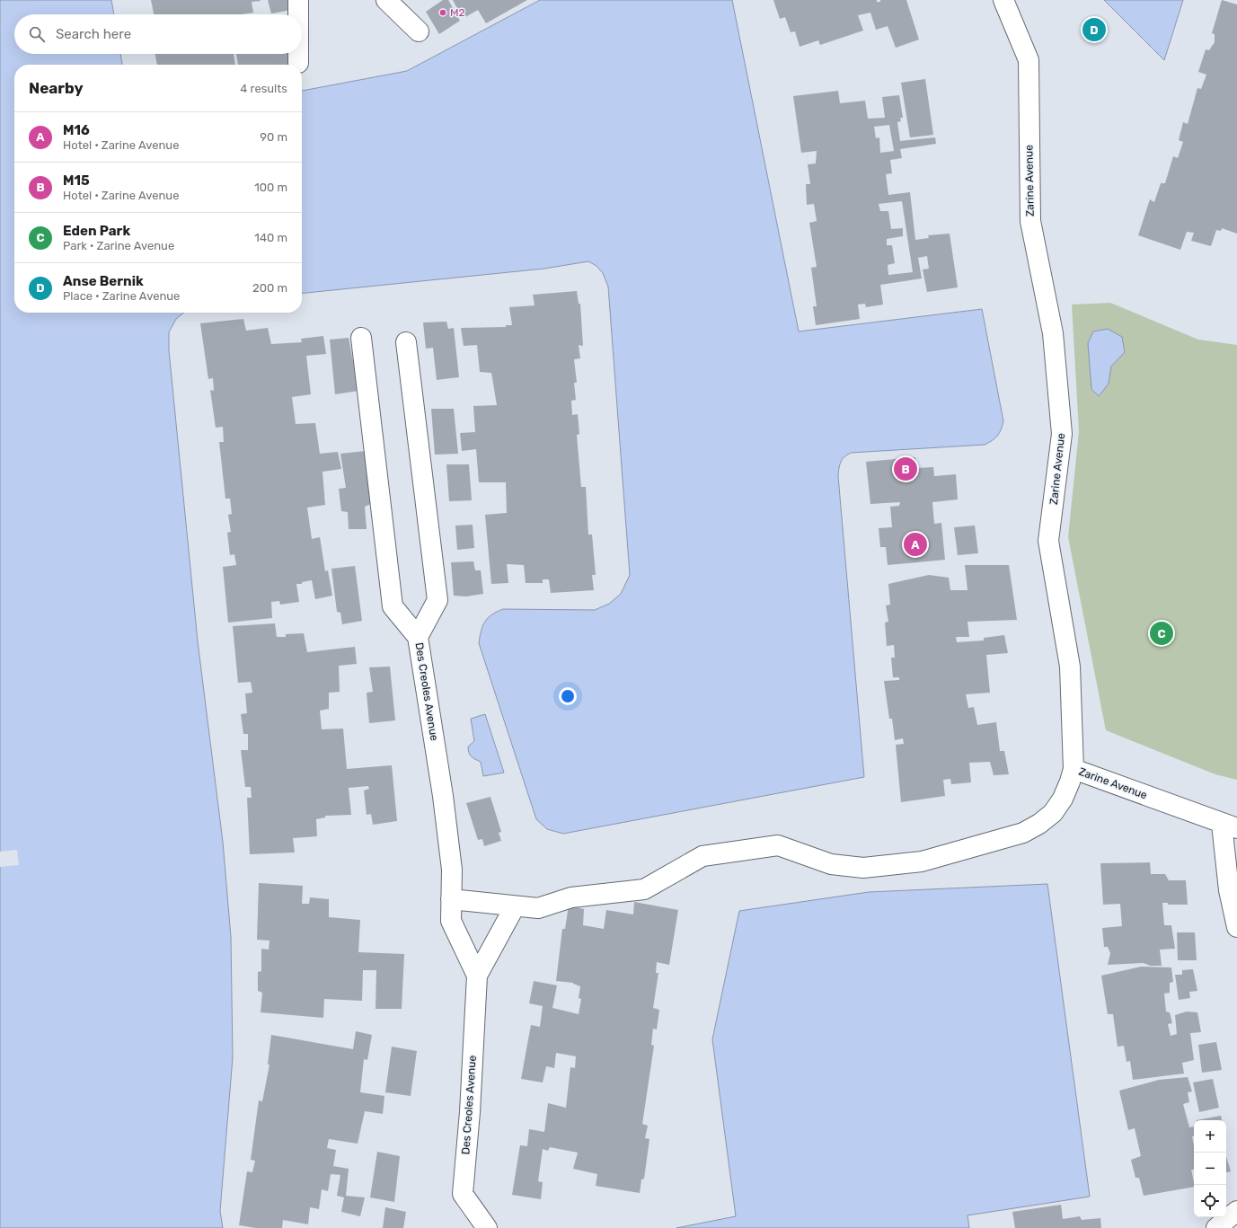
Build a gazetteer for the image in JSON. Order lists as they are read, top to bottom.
{
  "streets": {
    "street": ["Zarine Avenue", "Des Creoles Avenue"]
  },
  "places": ["M2"],
  "page": {
    "search": "Search here",
    "pins": [
      "D",
      "B",
      "A",
      "C"
    ],
    "heading": ["Nearby", "4 results"],
    "list": [
      {
        "mark": "A",
        "name": "M16",
        "note": "Hotel · Zarine Avenue",
        "value": "90 m"
      },
      {
        "mark": "B",
        "name": "M15",
        "note": "Hotel · Zarine Avenue",
        "value": "100 m"
      },
      {
        "mark": "C",
        "name": "Eden Park",
        "note": "Park · Zarine Avenue",
        "value": "140 m"
      },
      {
        "mark": "D",
        "name": "Anse Bernik",
        "note": "Place · Zarine Avenue",
        "value": "200 m"
      }
    ],
    "map_buttons": ["+", "−"]
  }
}
